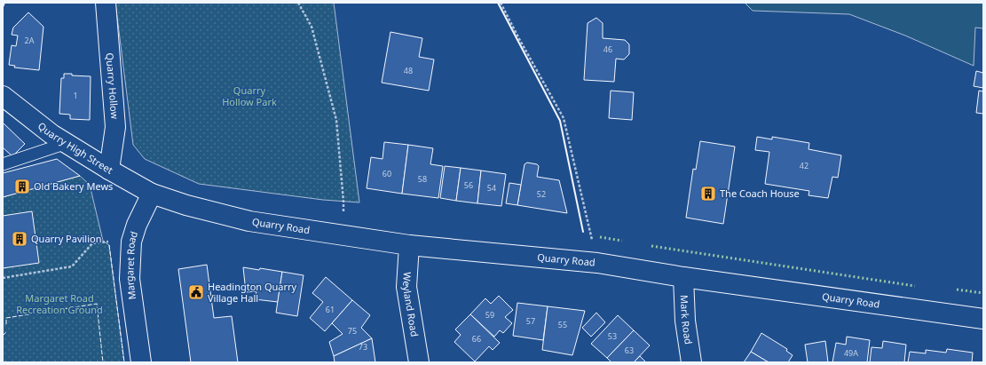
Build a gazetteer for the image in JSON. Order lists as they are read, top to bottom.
{
  "streets": {
    "street": [
      "Quarry Hollow",
      "Quarry High Street",
      "Quarry Road",
      "Margaret Road",
      "Weyland Road",
      "Mark Road"
    ]
  },
  "crossings": [
    ["Quarry Hollow", "Quarry High Street"],
    ["Quarry High Street", "Quarry Road"],
    ["Quarry High Street", "Margaret Road"],
    ["Quarry Road", "Margaret Road"],
    ["Quarry Road", "Weyland Road"],
    ["Quarry Road", "Mark Road"]
  ],
  "parks": ["Quarry Hollow Park", "Margaret Road Recreation Ground"],
  "places": {
    "building": ["Old Bakery Mews", "The Coach House", "Quarry Pavilion"],
    "public building": ["Headington Quarry Village Hall"]
  },
  "house_numbers": [
    "2A",
    "46",
    "48",
    "1",
    "42",
    "60",
    "58",
    "56",
    "54",
    "52",
    "61",
    "59",
    "57",
    "55",
    "75",
    "53",
    "66",
    "73",
    "63",
    "49A"
  ]
}
